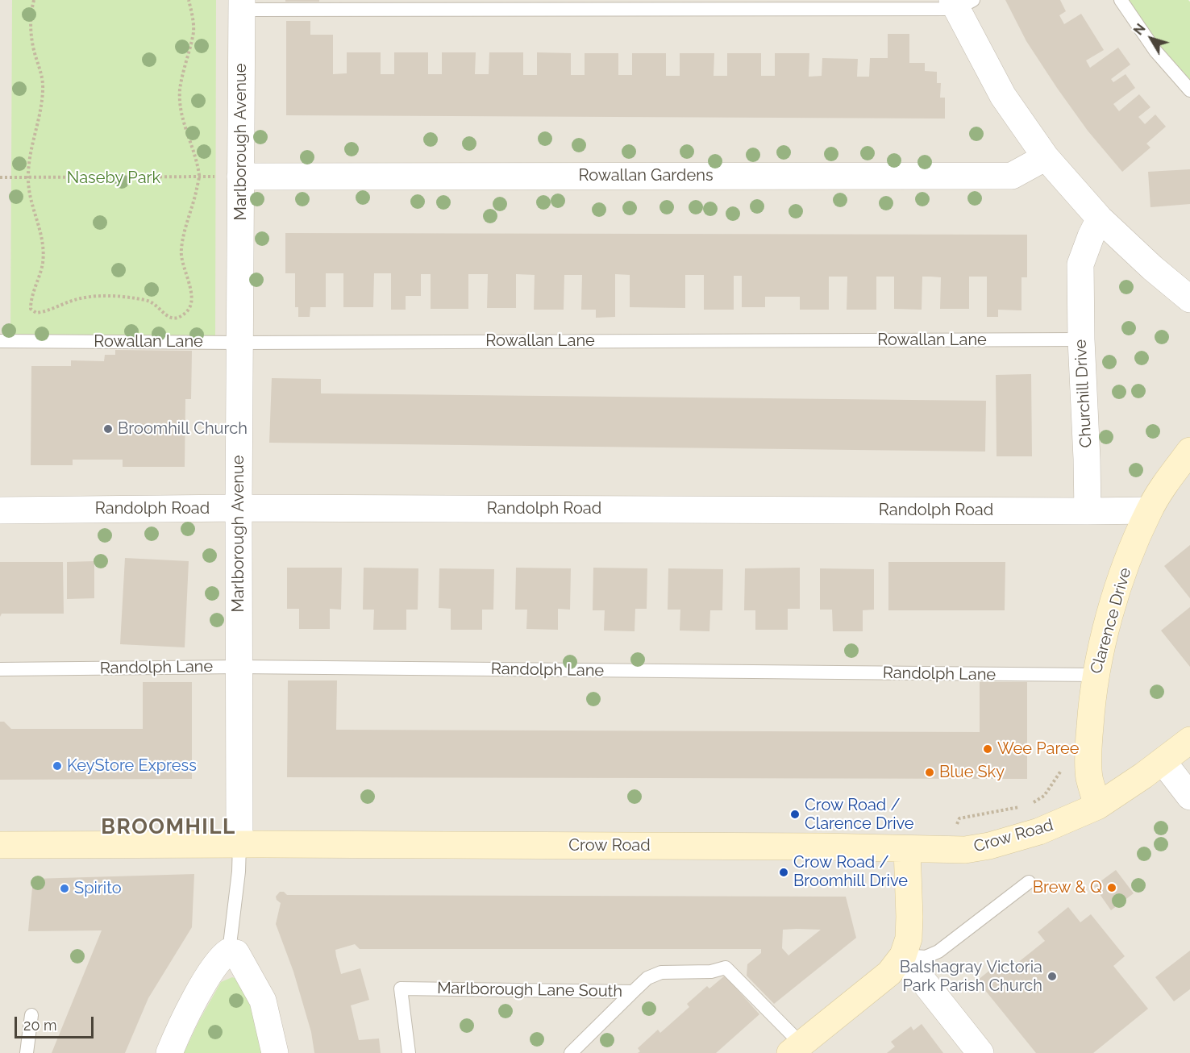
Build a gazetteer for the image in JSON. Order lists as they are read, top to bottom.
{
  "streets": {
    "street": [
      "Marlborough Avenue",
      "Rowallan Gardens",
      "Churchill Drive",
      "Randolph Road",
      "Clarence Drive",
      "Crow Road"
    ],
    "lane": ["Rowallan Lane", "Randolph Lane", "Marlborough Lane South"]
  },
  "crossings": [
    ["Marlborough Avenue", "Rowallan Gardens"],
    ["Marlborough Avenue", "Rowallan Lane"],
    ["Marlborough Avenue", "Randolph Road"],
    ["Marlborough Avenue", "Randolph Lane"],
    ["Marlborough Avenue", "Crow Road"],
    ["Rowallan Lane", "Churchill Drive"],
    ["Churchill Drive", "Randolph Road"],
    ["Clarence Drive", "Randolph Lane"],
    ["Clarence Drive", "Crow Road"]
  ],
  "districts": ["BROOMHILL"],
  "parks": ["Naseby Park"],
  "places": [
    "Broomhill Church",
    "Wee Paree",
    "KeyStore Express",
    "Blue Sky",
    "Crow Road / Clarence Drive",
    "Crow Road / Broomhill Drive",
    "Brew & Q",
    "Spirito",
    "Balshagray Victoria Park Parish Church"
  ],
  "scale_bar": "20 m",
  "north": "top left"
}
